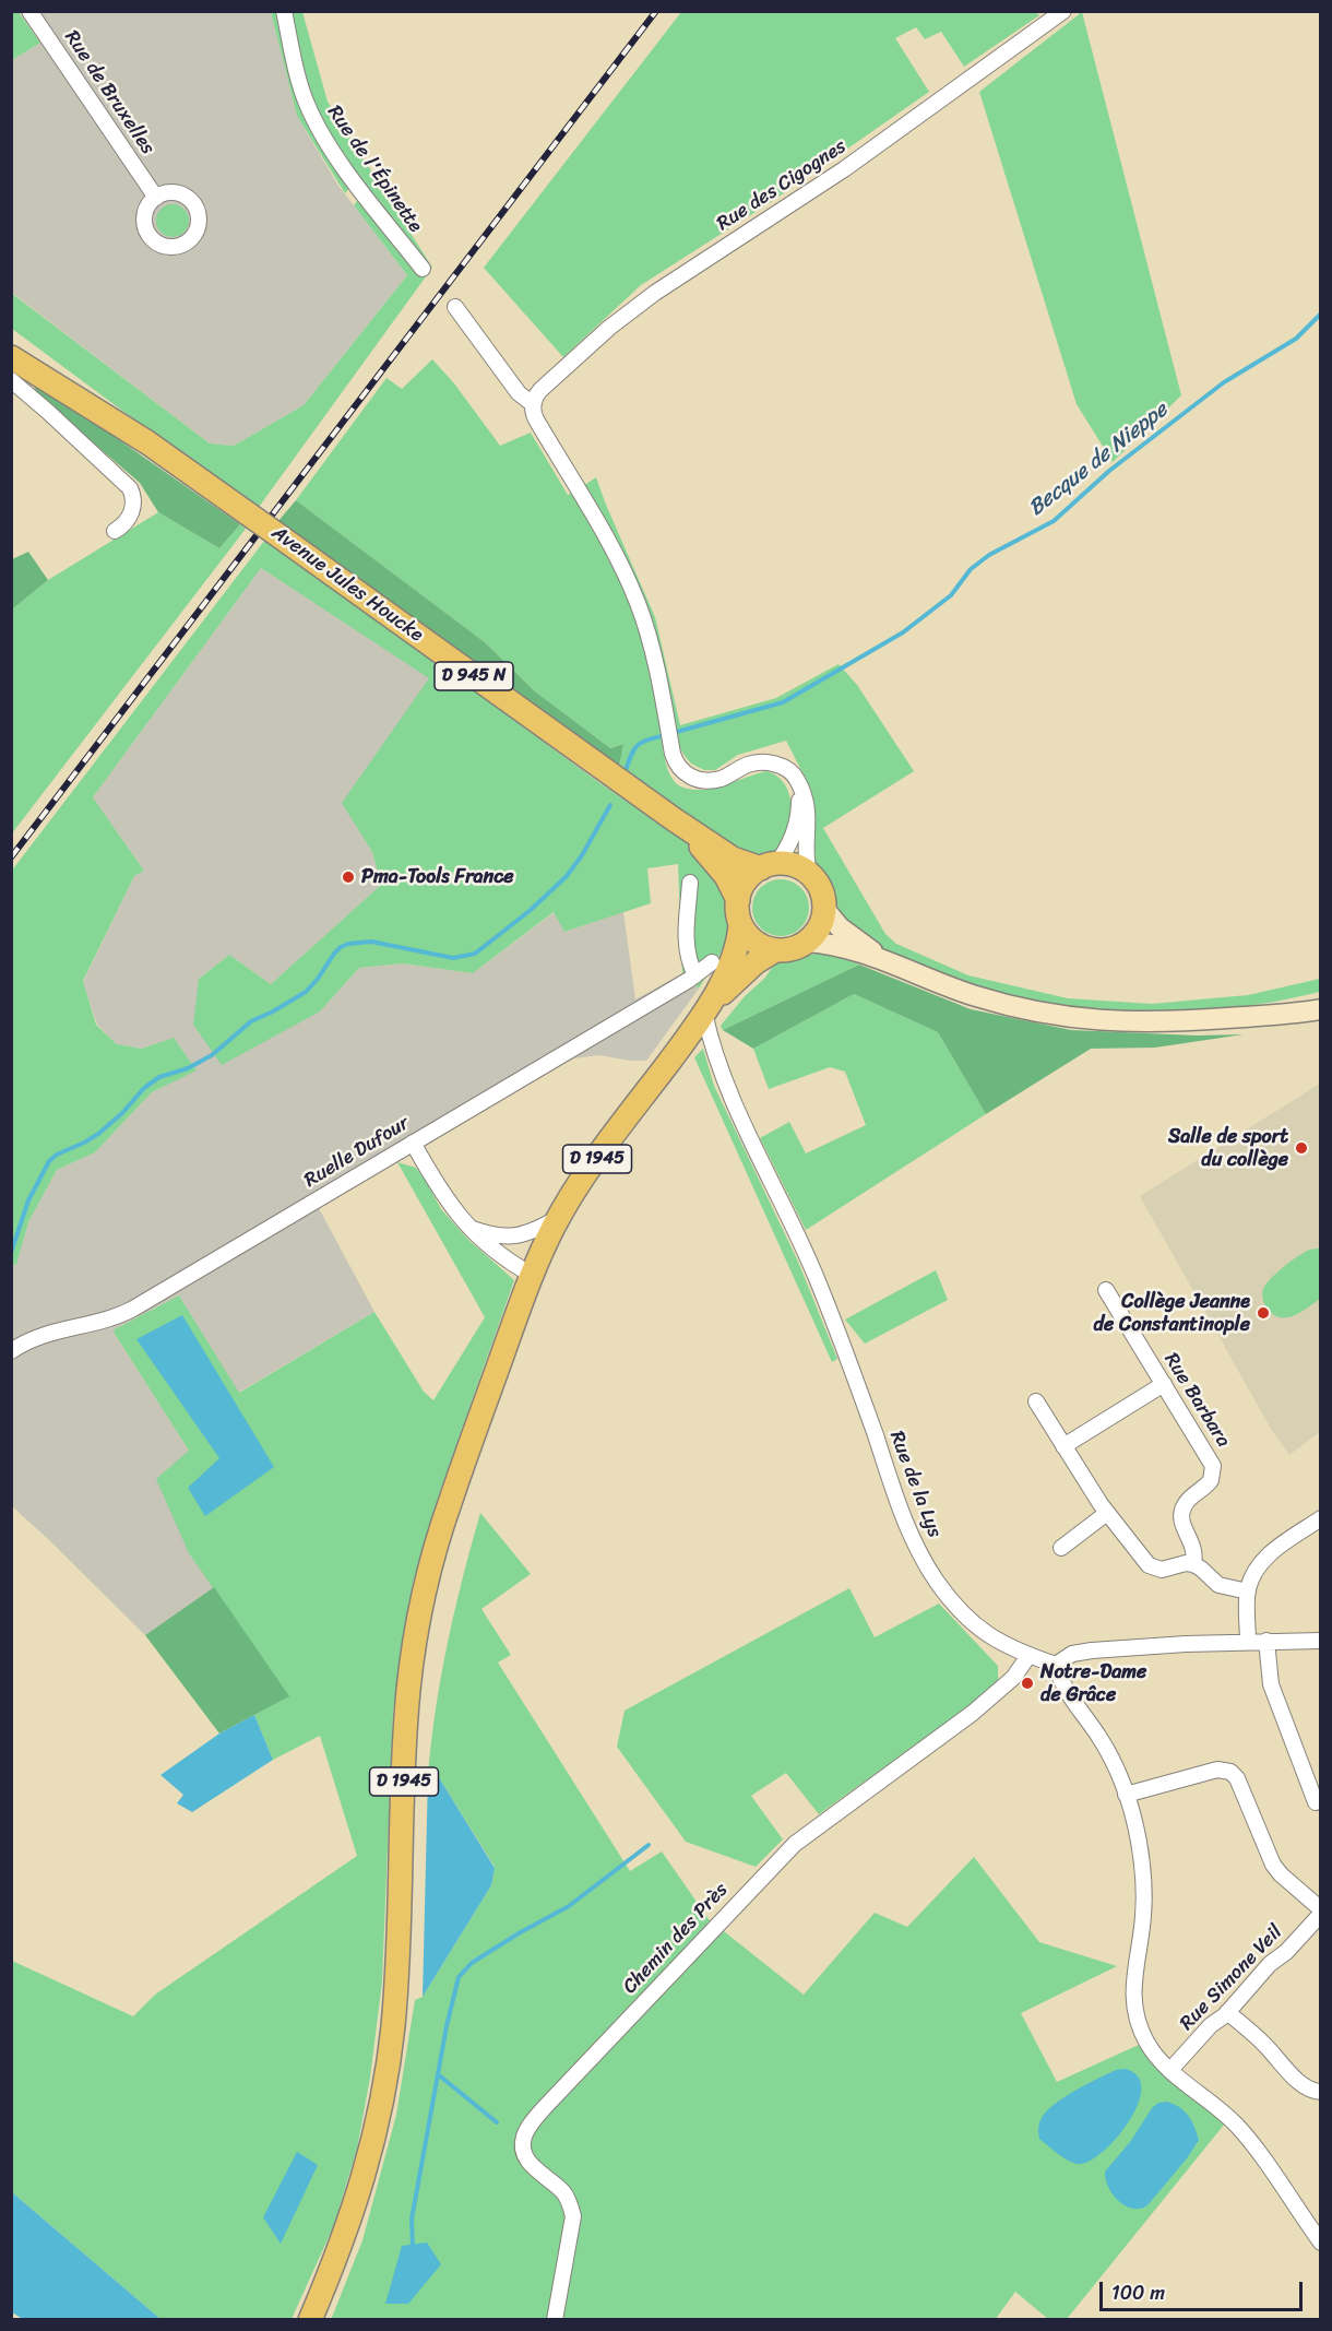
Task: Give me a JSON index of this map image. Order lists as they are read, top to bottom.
{
  "streets": {
    "main road": ["Avenue Jules Houcke", "D 945 N", "D 1945"],
    "street": [
      "Rue de Bruxelles",
      "Rue de l'Épinette",
      "Rue des Cigognes",
      "Ruelle Dufour",
      "Rue Barbara",
      "Rue de la Lys",
      "Chemin des Près",
      "Rue Simone Veil"
    ]
  },
  "crossings": [
    ["Avenue Jules Houcke", "D 1945"],
    ["D 1945", "Rue de la Lys"],
    ["Rue de la Lys", "Chemin des Près"]
  ],
  "water": ["Becque de Nieppe"],
  "places": [
    "Pma-Tools France",
    "Salle de sport du collège",
    "Collège Jeanne de Constantinople",
    "Notre-Dame de Grâce"
  ],
  "scale_bar": "100 m"
}
